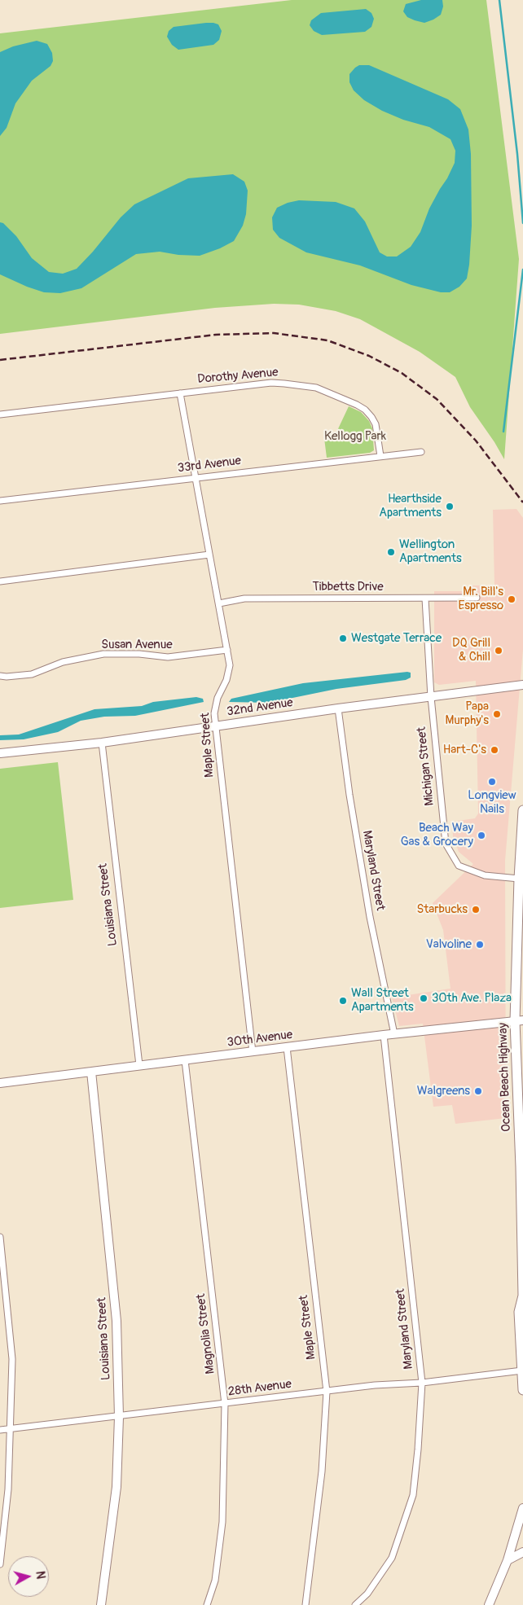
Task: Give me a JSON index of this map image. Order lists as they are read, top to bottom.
{
  "streets": {
    "main road": ["Ocean Beach Highway"],
    "street": [
      "Dorothy Avenue",
      "33rd Avenue",
      "Tibbetts Drive",
      "Susan Avenue",
      "32nd Avenue",
      "Maple Street",
      "Michigan Street",
      "Maryland Street",
      "Louisiana Street",
      "30th Avenue",
      "Magnolia Street",
      "28th Avenue"
    ]
  },
  "crossings": [
    ["Dorothy Avenue", "33rd Avenue"],
    ["Dorothy Avenue", "Maple Street"],
    ["33rd Avenue", "Maple Street"],
    ["Tibbetts Drive", "Maple Street"],
    ["Tibbetts Drive", "Michigan Street"],
    ["Susan Avenue", "Maple Street"],
    ["32nd Avenue", "Maple Street"],
    ["32nd Avenue", "Michigan Street"],
    ["32nd Avenue", "Maryland Street"],
    ["32nd Avenue", "Louisiana Street"],
    ["Maple Street", "30th Avenue"],
    ["Maple Street", "28th Avenue"],
    ["Michigan Street", "Ocean Beach Highway"],
    ["Maryland Street", "30th Avenue"],
    ["Maryland Street", "28th Avenue"],
    ["Louisiana Street", "30th Avenue"],
    ["Louisiana Street", "28th Avenue"],
    ["30th Avenue", "Ocean Beach Highway"],
    ["30th Avenue", "Magnolia Street"],
    ["Ocean Beach Highway", "28th Avenue"],
    ["Magnolia Street", "28th Avenue"]
  ],
  "parks": ["Kellogg Park"],
  "places": [
    "Hearthside Apartments",
    "Wellington Apartments",
    "Mr. Bill's Espresso",
    "Westgate Terrace",
    "DQ Grill & Chill",
    "Papa Murphy's",
    "Hart-C's",
    "Longview Nails",
    "Beach Way Gas & Grocery",
    "Starbucks",
    "Valvoline",
    "30th Ave. Plaza",
    "Wall Street Apartments",
    "Walgreens"
  ],
  "north": "right"
}
